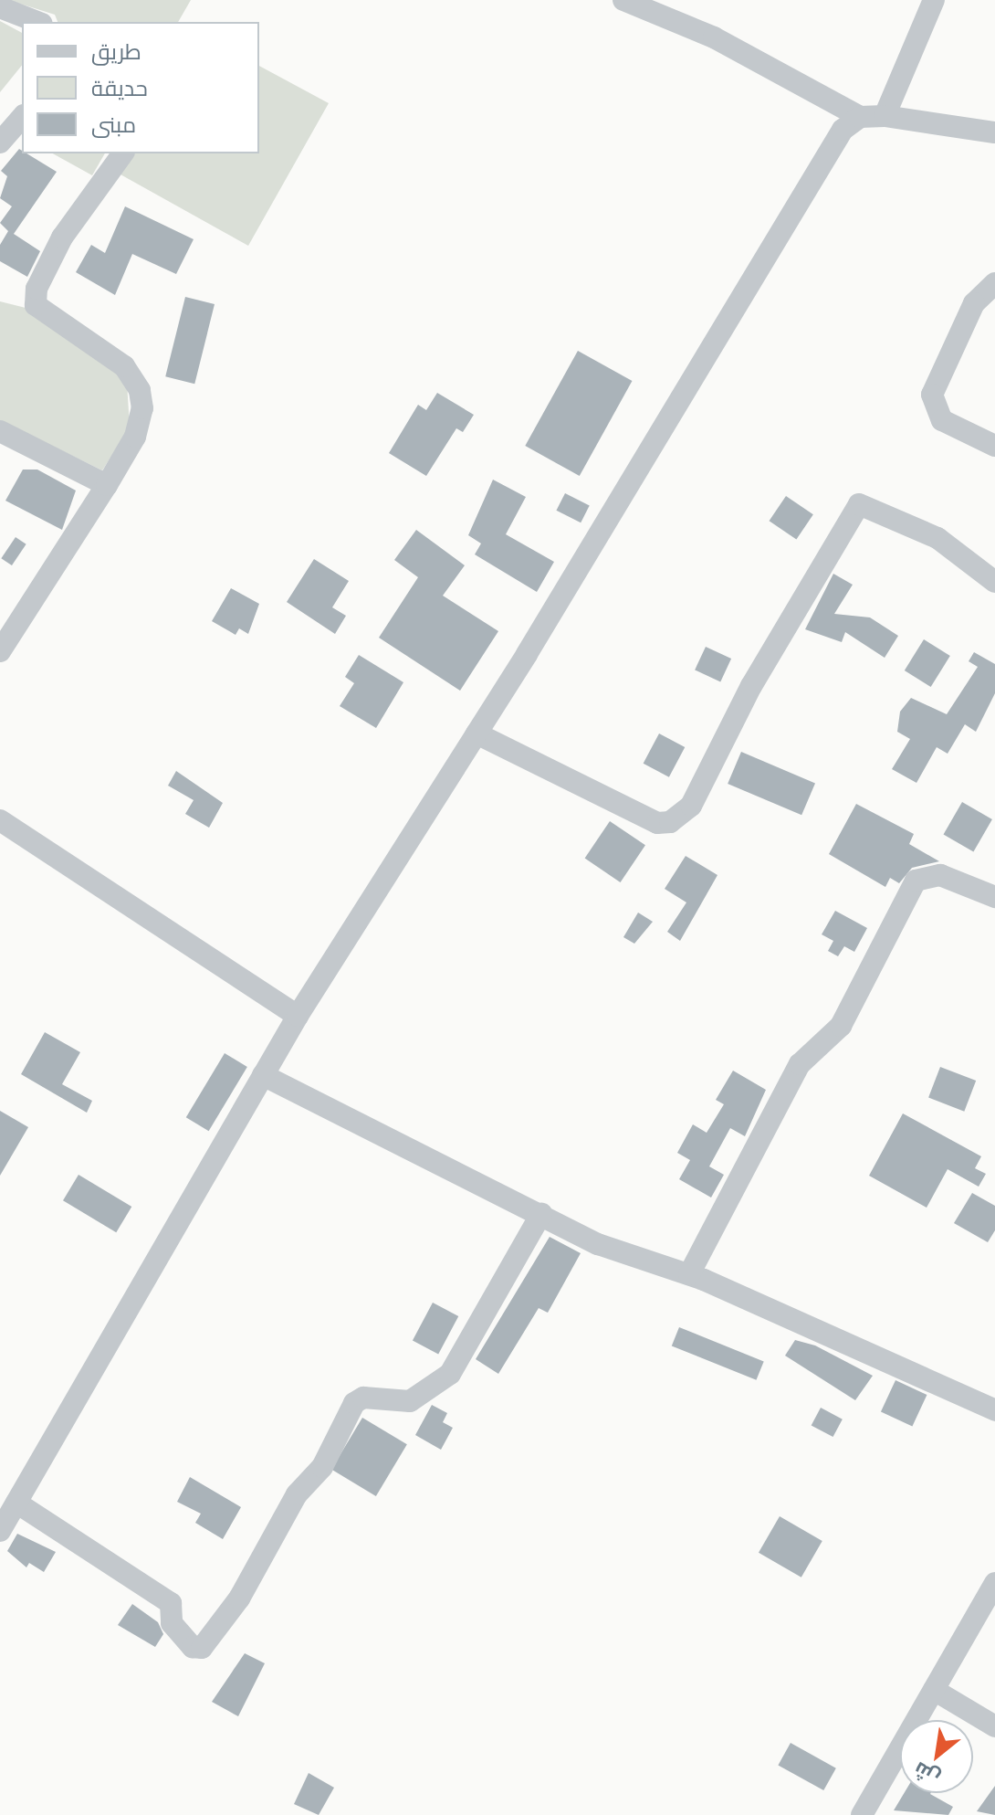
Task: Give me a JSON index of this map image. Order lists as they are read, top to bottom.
{
  "legend": ["طريق", "حديقة", "مبنى"],
  "north": "bottom left"
}
